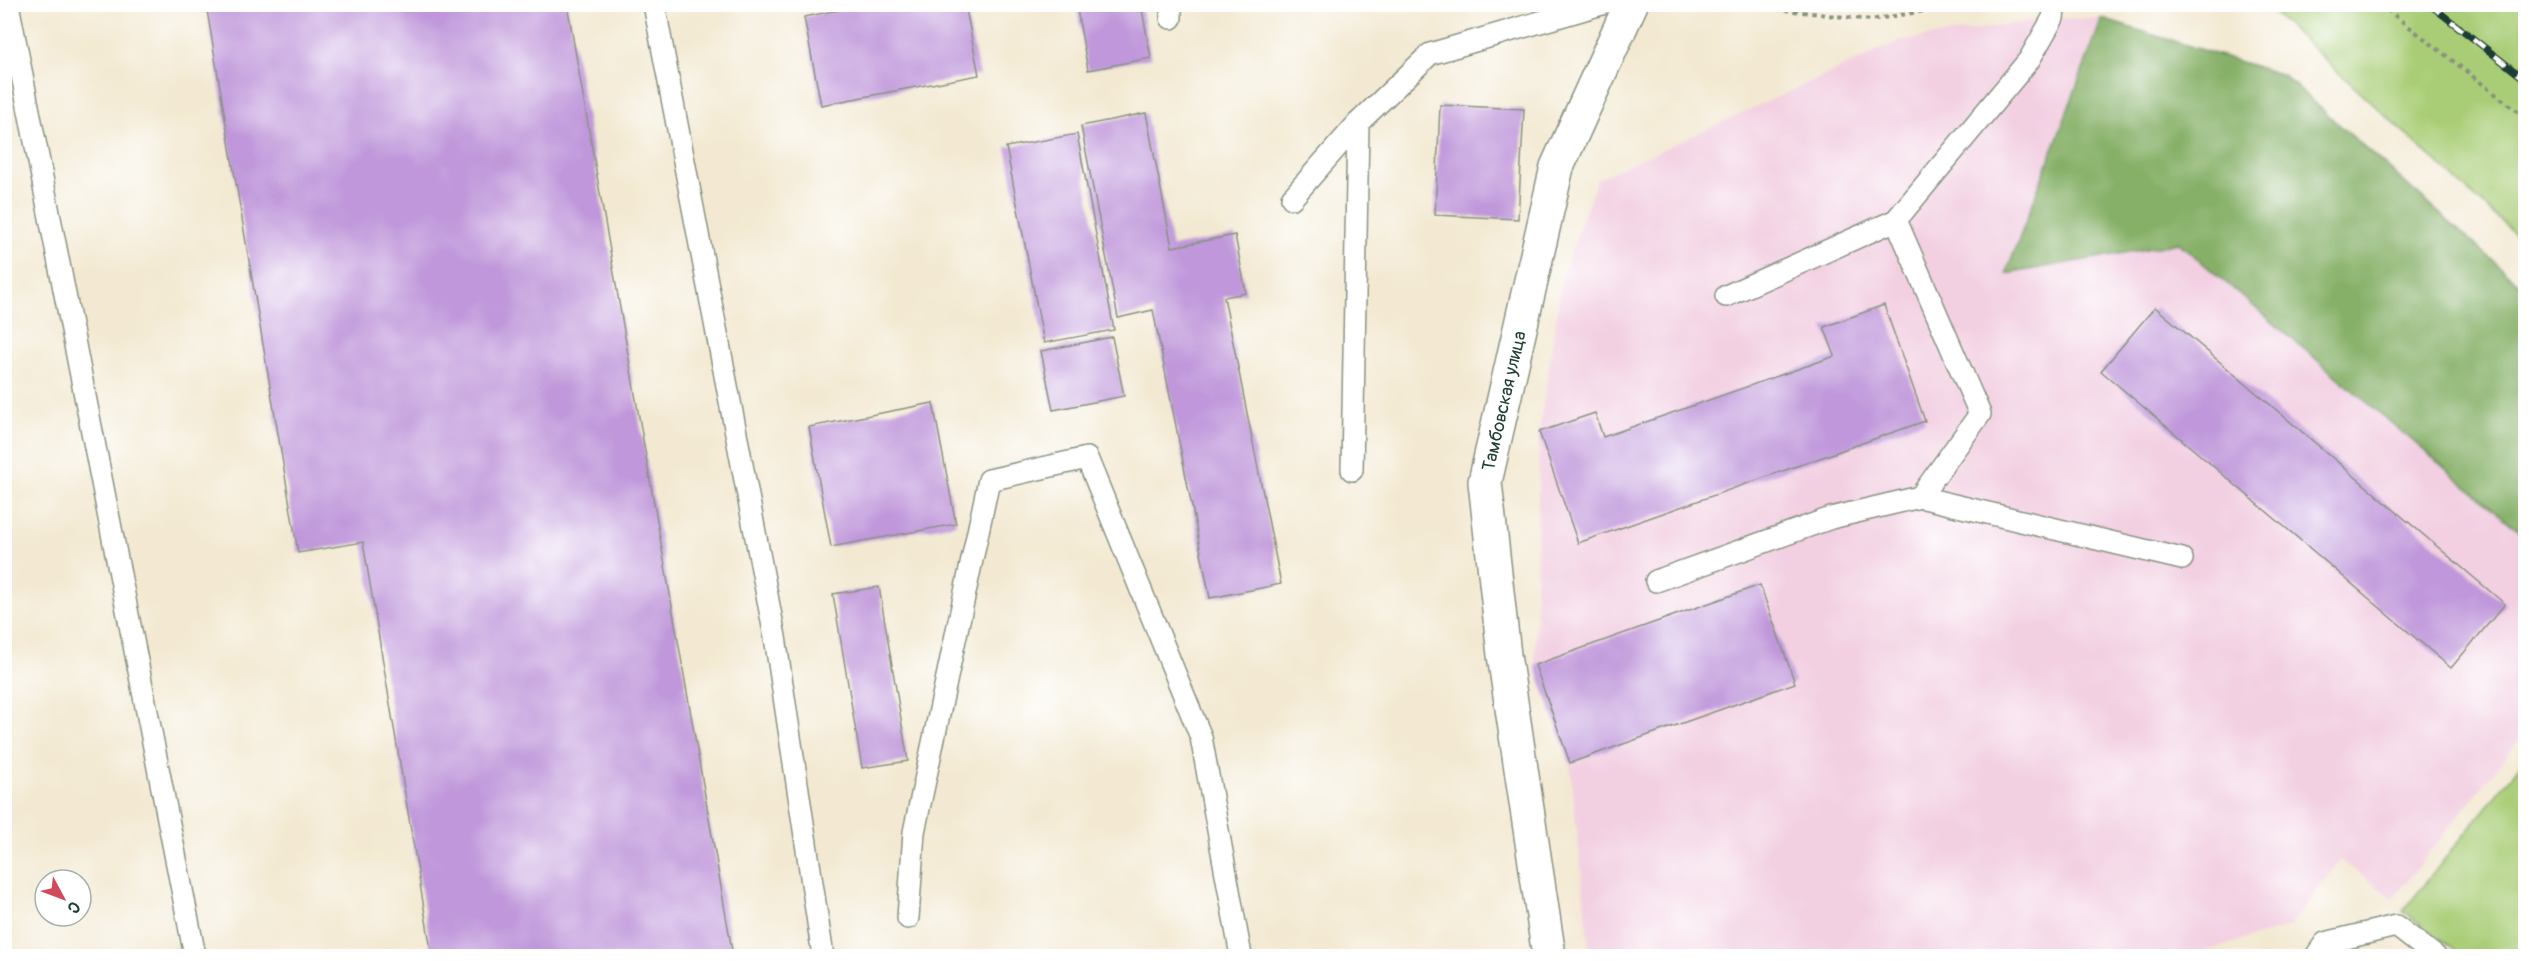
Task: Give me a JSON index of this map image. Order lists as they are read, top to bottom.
{
  "streets": {
    "street": ["Тамбовская улица"]
  },
  "north": "bottom right"
}
